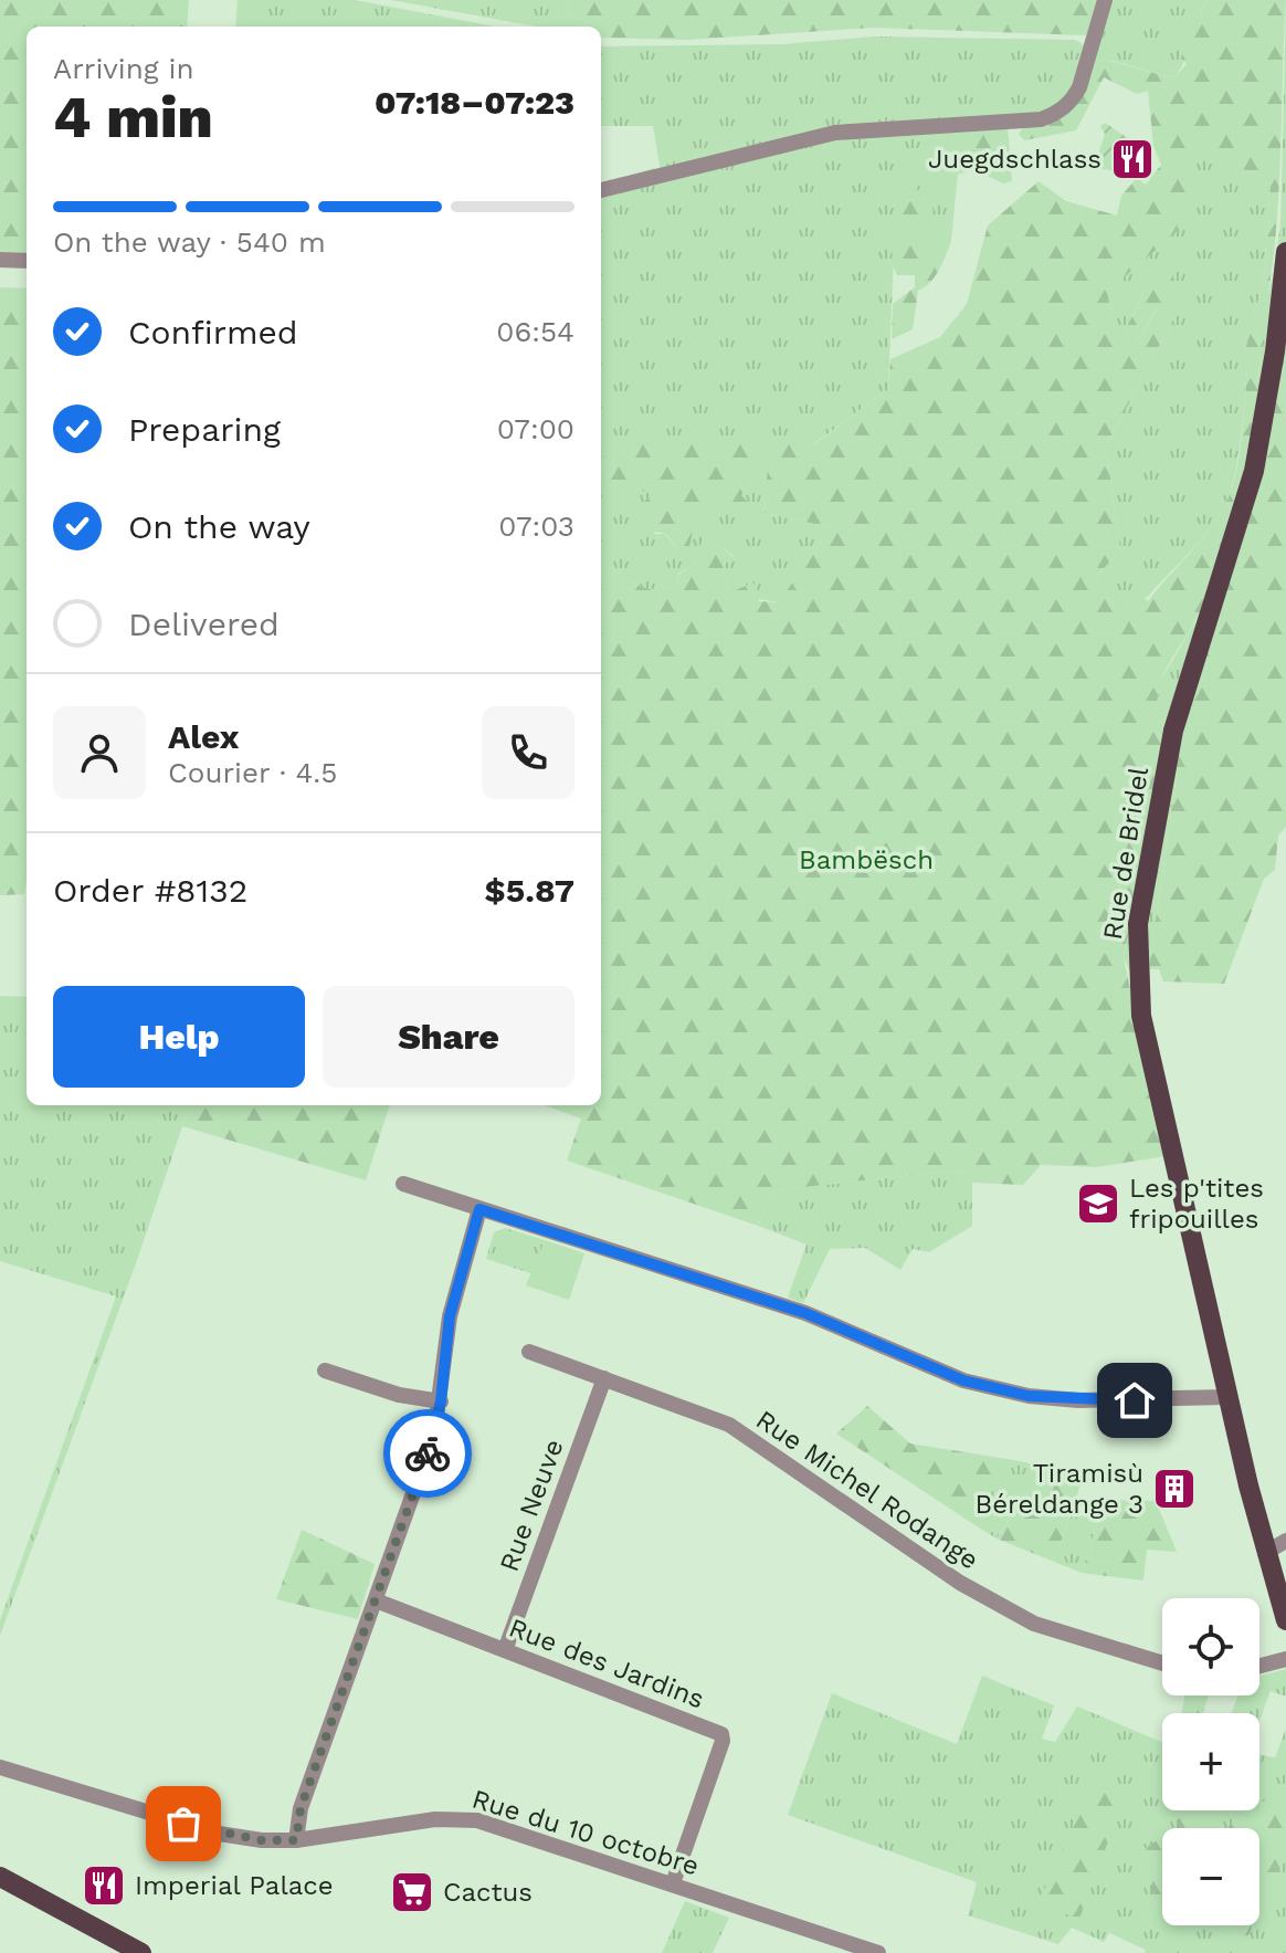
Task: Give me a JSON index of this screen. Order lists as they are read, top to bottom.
{
  "streets": {
    "main road": ["Rue de Bridel"],
    "street": [
      "Rue Michel Rodange",
      "Rue Neuve",
      "Rue des Jardins",
      "Rue du 10 octobre"
    ]
  },
  "crossings": [
    ["Rue Michel Rodange", "Rue Neuve"],
    ["Rue Neuve", "Rue des Jardins"],
    ["Rue des Jardins", "Rue du 10 octobre"]
  ],
  "parks": ["Bambësch"],
  "places": {
    "restaurant": ["Juegdschlass", "Imperial Palace"],
    "school or university": ["Les p'tites fripouilles"],
    "building": ["Tiramisù Béreldange 3"],
    "supermarket": ["Cactus"]
  },
  "page": {
    "heading": ["4 min", "Arriving in", "07:18–07:23"],
    "panel": [
      "Alex",
      "Courier · 4.5",
      "Order #8132",
      "$5.87"
    ],
    "bar": "On the way · 540 m",
    "list": [
      ["Confirmed", "06:54"],
      ["Preparing", "07:00"],
      ["On the way", "07:03"],
      "Delivered"
    ],
    "buttons": ["Help", "Share"],
    "map_buttons": ["+", "−"]
  }
}
